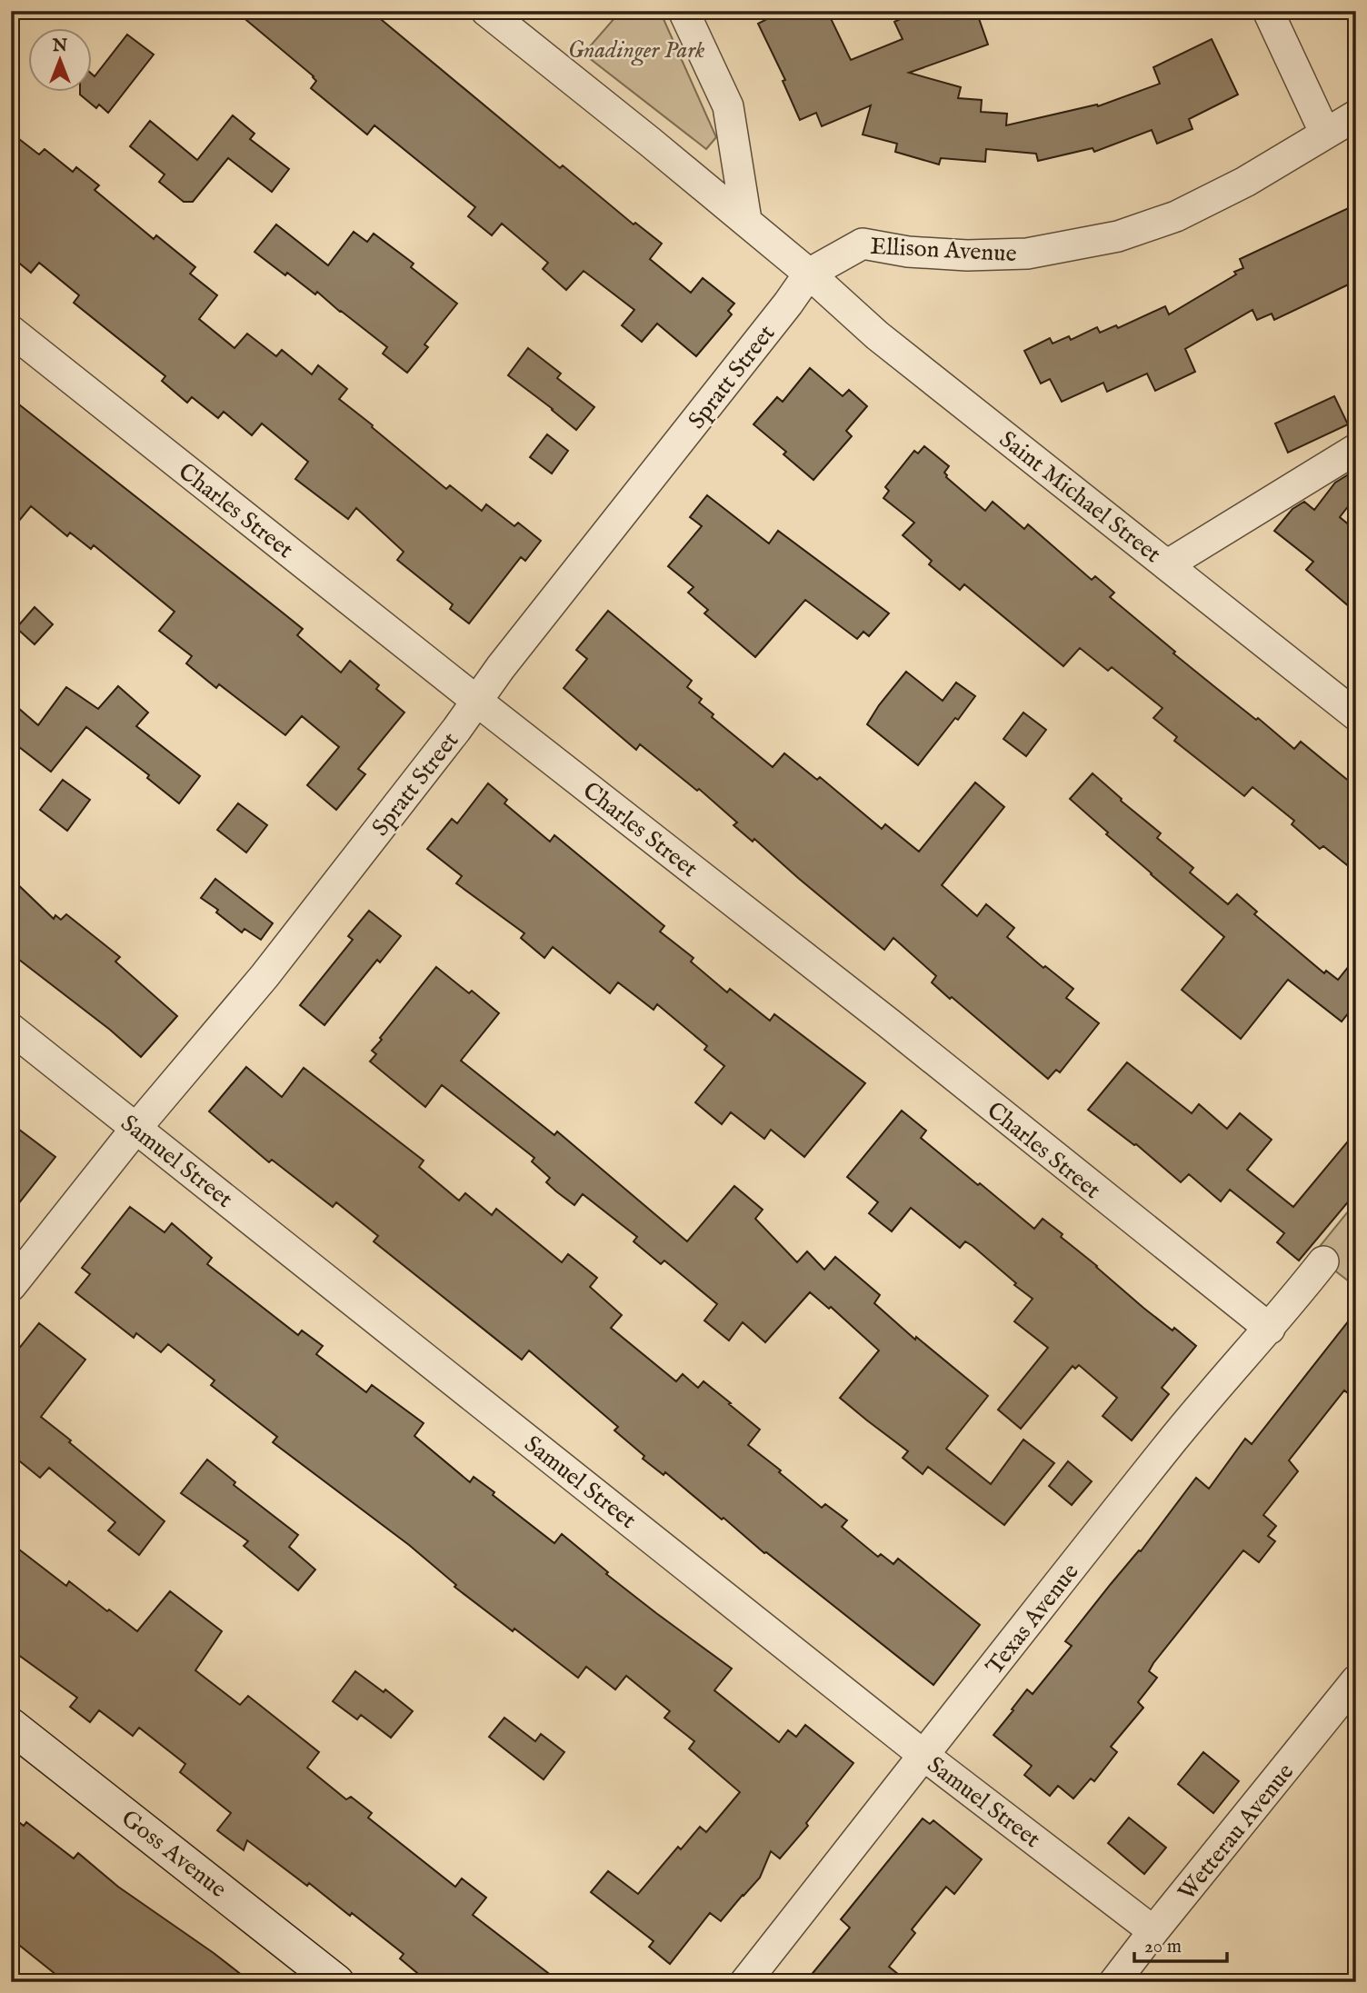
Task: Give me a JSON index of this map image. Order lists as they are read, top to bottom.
{
  "streets": {
    "main road": ["Goss Avenue"],
    "street": [
      "Ellison Avenue",
      "Spratt Street",
      "Saint Michael Street",
      "Charles Street",
      "Samuel Street",
      "Texas Avenue",
      "Wetterau Avenue"
    ]
  },
  "crossings": [
    ["Ellison Avenue", "Spratt Street"],
    ["Ellison Avenue", "Saint Michael Street"],
    ["Spratt Street", "Saint Michael Street"],
    ["Spratt Street", "Charles Street"],
    ["Spratt Street", "Samuel Street"],
    ["Charles Street", "Texas Avenue"],
    ["Samuel Street", "Texas Avenue"],
    ["Samuel Street", "Wetterau Avenue"]
  ],
  "parks": ["Gnadinger Park"],
  "scale_bar": "20 m",
  "north": "top"
}
